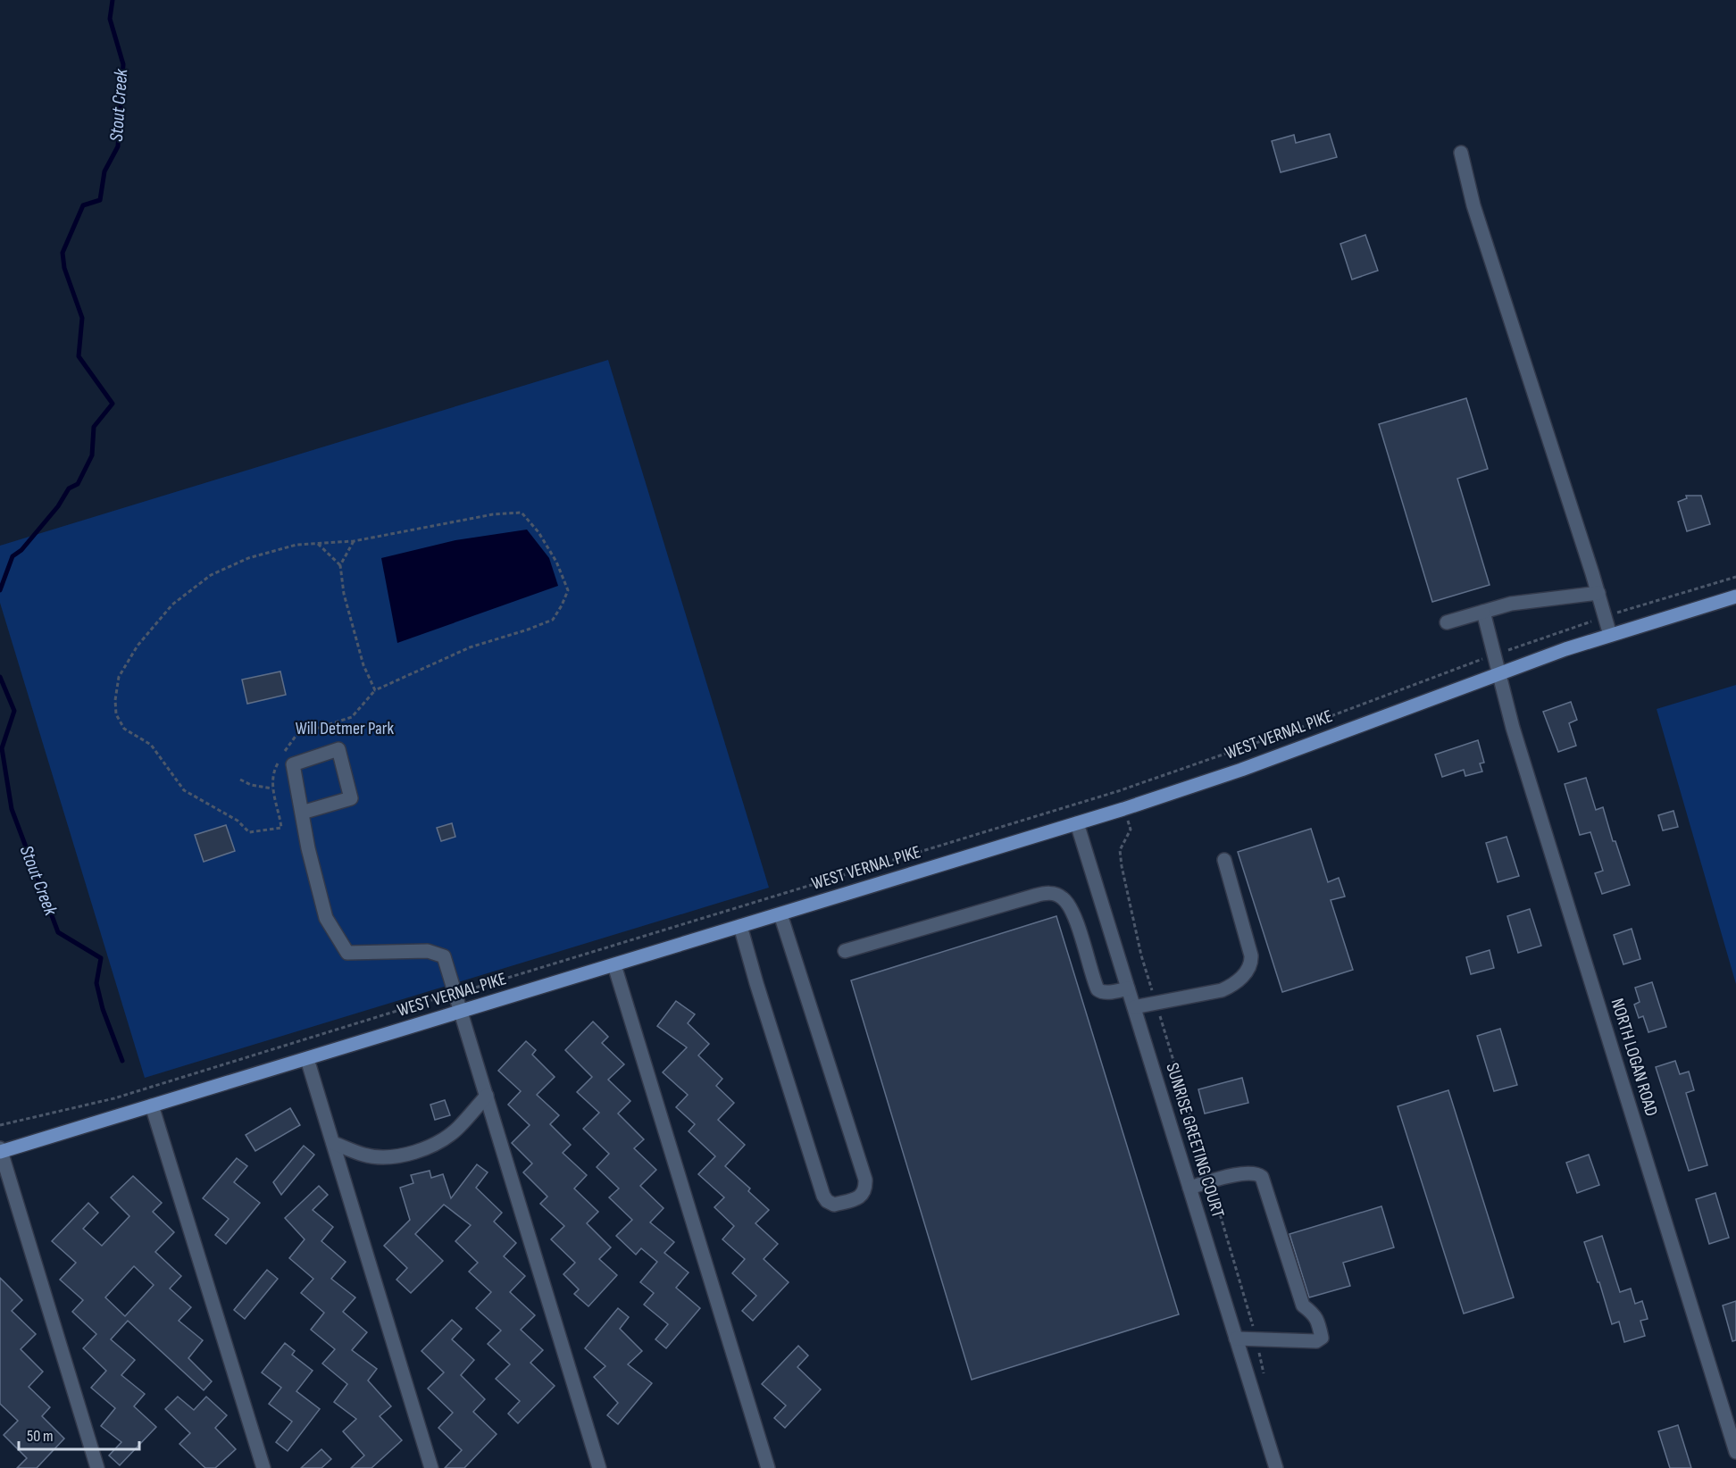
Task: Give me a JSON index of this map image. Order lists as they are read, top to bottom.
{
  "streets": {
    "main road": ["WEST VERNAL PIKE"],
    "street": ["NORTH LOGAN ROAD", "SUNRISE GREETING COURT"]
  },
  "crossings": [
    ["WEST VERNAL PIKE", "NORTH LOGAN ROAD"],
    ["WEST VERNAL PIKE", "SUNRISE GREETING COURT"]
  ],
  "water": ["Stout Creek"],
  "parks": ["Will Detmer Park"],
  "scale_bar": "50 m"
}
